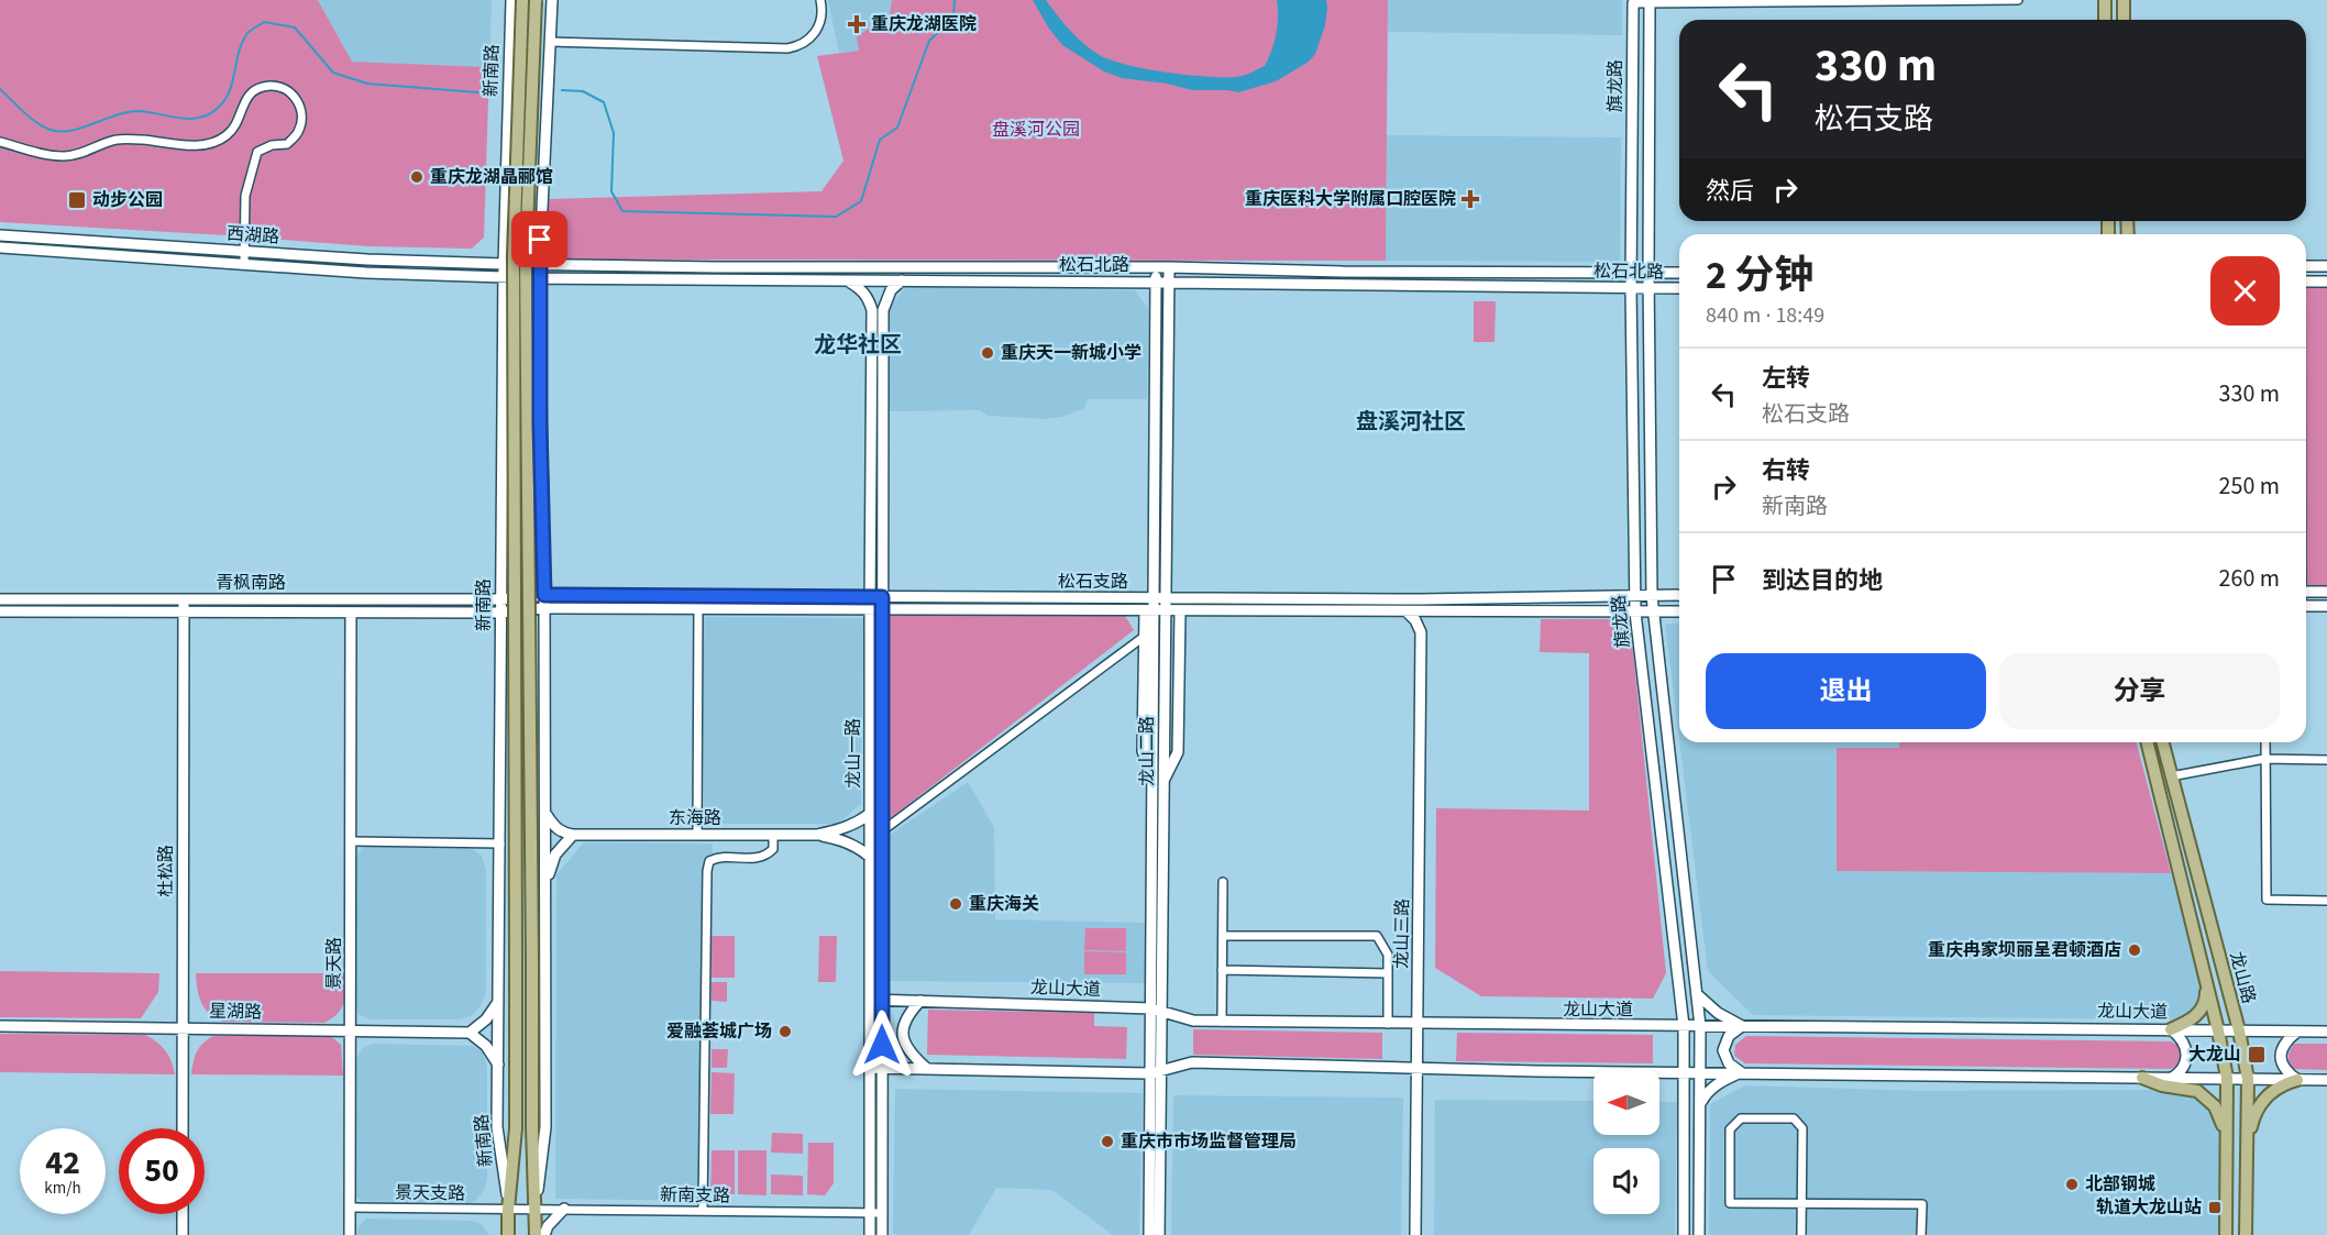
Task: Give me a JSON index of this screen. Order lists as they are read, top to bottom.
{
  "streets": {
    "main road": [
      "新南路",
      "旗龙路",
      "西湖路",
      "松石北路",
      "松石支路",
      "青枫南路",
      "龙山二路",
      "龙山一路",
      "东海路",
      "杜松路",
      "龙山三路",
      "景天路",
      "龙山路",
      "龙山大道",
      "星湖路"
    ],
    "street": ["景天支路", "新南支路"]
  },
  "crossings": [
    ["新南路", "西湖路"],
    ["新南路", "松石北路"],
    ["新南路", "松石支路"],
    ["新南路", "青枫南路"],
    ["新南路", "景天支路"],
    ["新南路", "新南支路"],
    ["旗龙路", "松石北路"],
    ["旗龙路", "松石支路"],
    ["旗龙路", "龙山大道"],
    ["西湖路", "松石北路"],
    ["松石北路", "龙山二路"],
    ["松石北路", "龙山一路"],
    ["松石支路", "青枫南路"],
    ["松石支路", "龙山二路"],
    ["松石支路", "龙山一路"],
    ["青枫南路", "杜松路"],
    ["青枫南路", "景天路"],
    ["龙山二路", "龙山大道"],
    ["龙山一路", "东海路"],
    ["龙山一路", "龙山大道"],
    ["龙山一路", "新南支路"],
    ["杜松路", "星湖路"],
    ["龙山三路", "龙山大道"],
    ["景天路", "星湖路"],
    ["景天路", "景天支路"],
    ["龙山路", "龙山大道"],
    ["景天支路", "新南支路"]
  ],
  "districts": ["龙华社区", "盘溪河社区"],
  "parks": ["盘溪河公园"],
  "places": {
    "health": ["重庆龙湖医院", "重庆医科大学附属口腔医院"],
    "other": [
      "重庆龙湖晶郦馆",
      "重庆天一新城小学",
      "重庆海关",
      "重庆冉家坝丽呈君顿酒店",
      "爱融荟城广场",
      "重庆市市场监督管理局",
      "北部钢城"
    ],
    "transit": ["动步公园", "大龙山", "轨道大龙山站"]
  },
  "north": "left",
  "page": {
    "turn": ["330 m", "松石支路"],
    "then": "然后",
    "heading": ["2 分钟", "840 m · 18:49"],
    "list": [
      {
        "name": "左转",
        "note": "松石支路",
        "value": "330 m"
      },
      {
        "name": "右转",
        "note": "新南路",
        "value": "250 m"
      },
      {
        "name": "到达目的地",
        "value": "260 m"
      }
    ],
    "buttons": ["退出", "分享"],
    "speed": "42 km/h",
    "limit": "50"
  }
}
